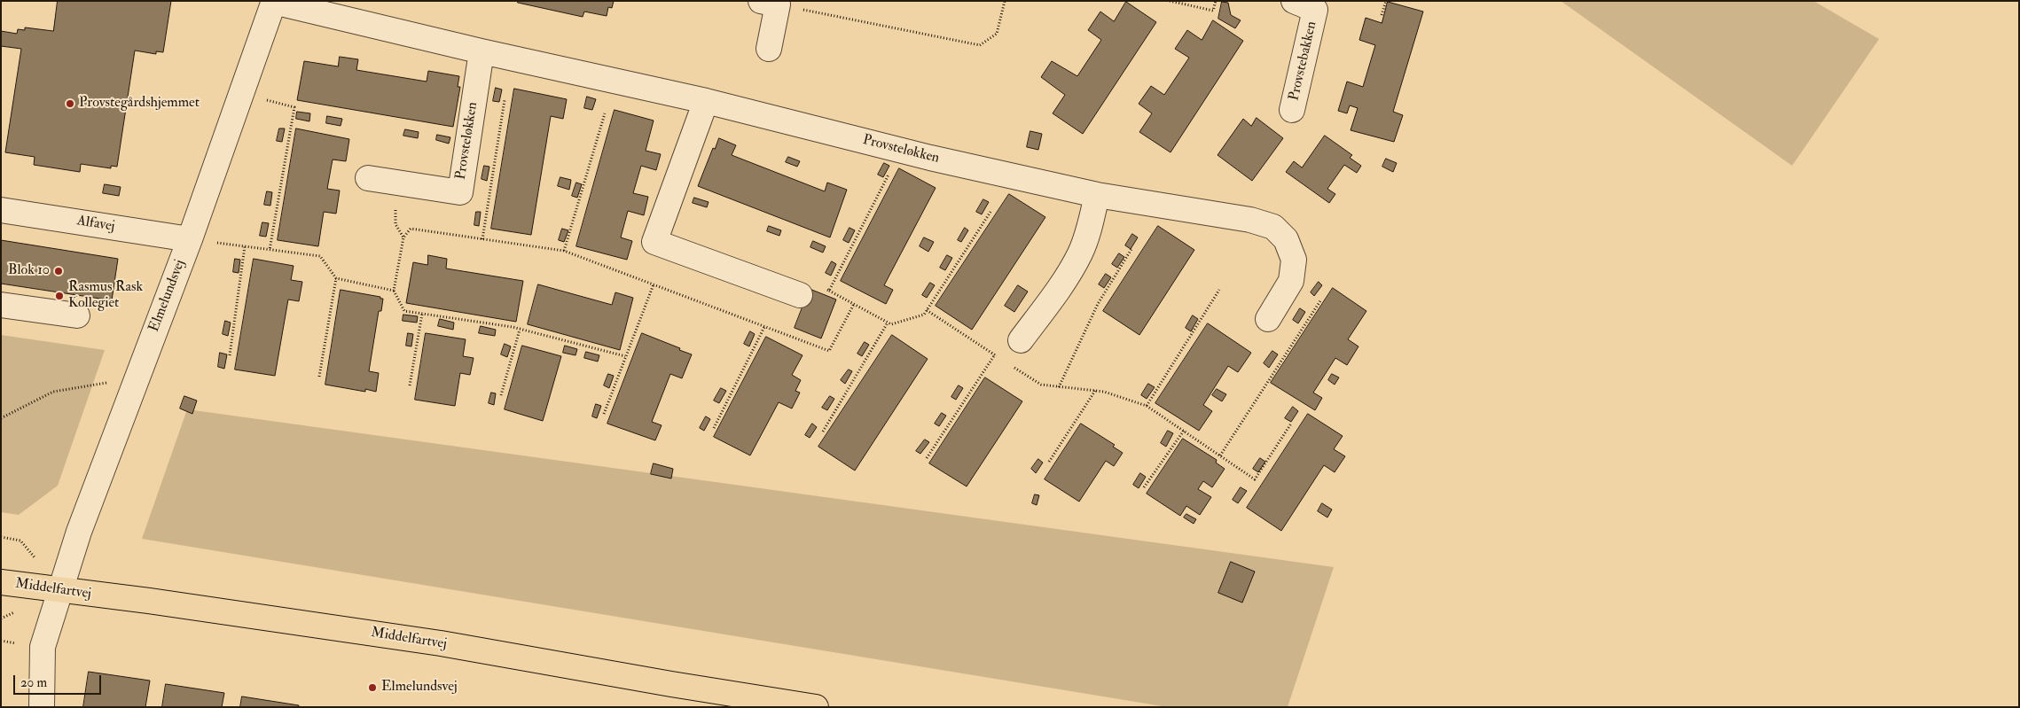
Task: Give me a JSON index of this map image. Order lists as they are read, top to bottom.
{
  "streets": {
    "main road": ["Middelfartvej"],
    "street": [
      "Provstebakken",
      "Provsteløkken",
      "Alfavej",
      "Elmelundsvej"
    ]
  },
  "crossings": [
    ["Provsteløkken", "Elmelundsvej"],
    ["Alfavej", "Elmelundsvej"],
    ["Elmelundsvej", "Middelfartvej"]
  ],
  "places": [
    "Provstegårdshjemmet",
    "Blok 10",
    "Rasmus Rask Kollegiet",
    "Elmelundsvej"
  ],
  "scale_bar": "20 m"
}
